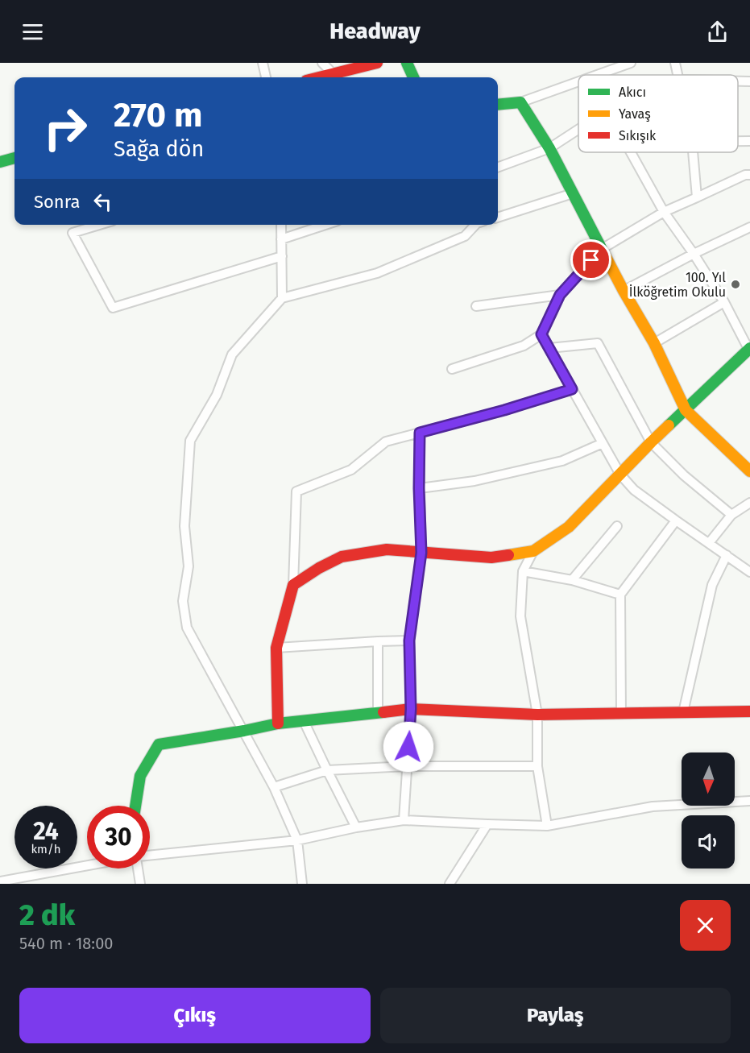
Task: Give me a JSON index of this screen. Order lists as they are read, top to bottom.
{
  "places": ["100. Yıl İlköğretim Okulu"],
  "legend": ["Akıcı", "Yavaş", "Sıkışık"],
  "north": "bottom",
  "page": {
    "header": "Headway",
    "turn": ["270 m", "Sağa dön"],
    "then": "Sonra",
    "speed": "24 km/h",
    "limit": "30",
    "heading": ["2 dk", "540 m · 18:00"],
    "buttons": ["Çıkış", "Paylaş"]
  }
}
